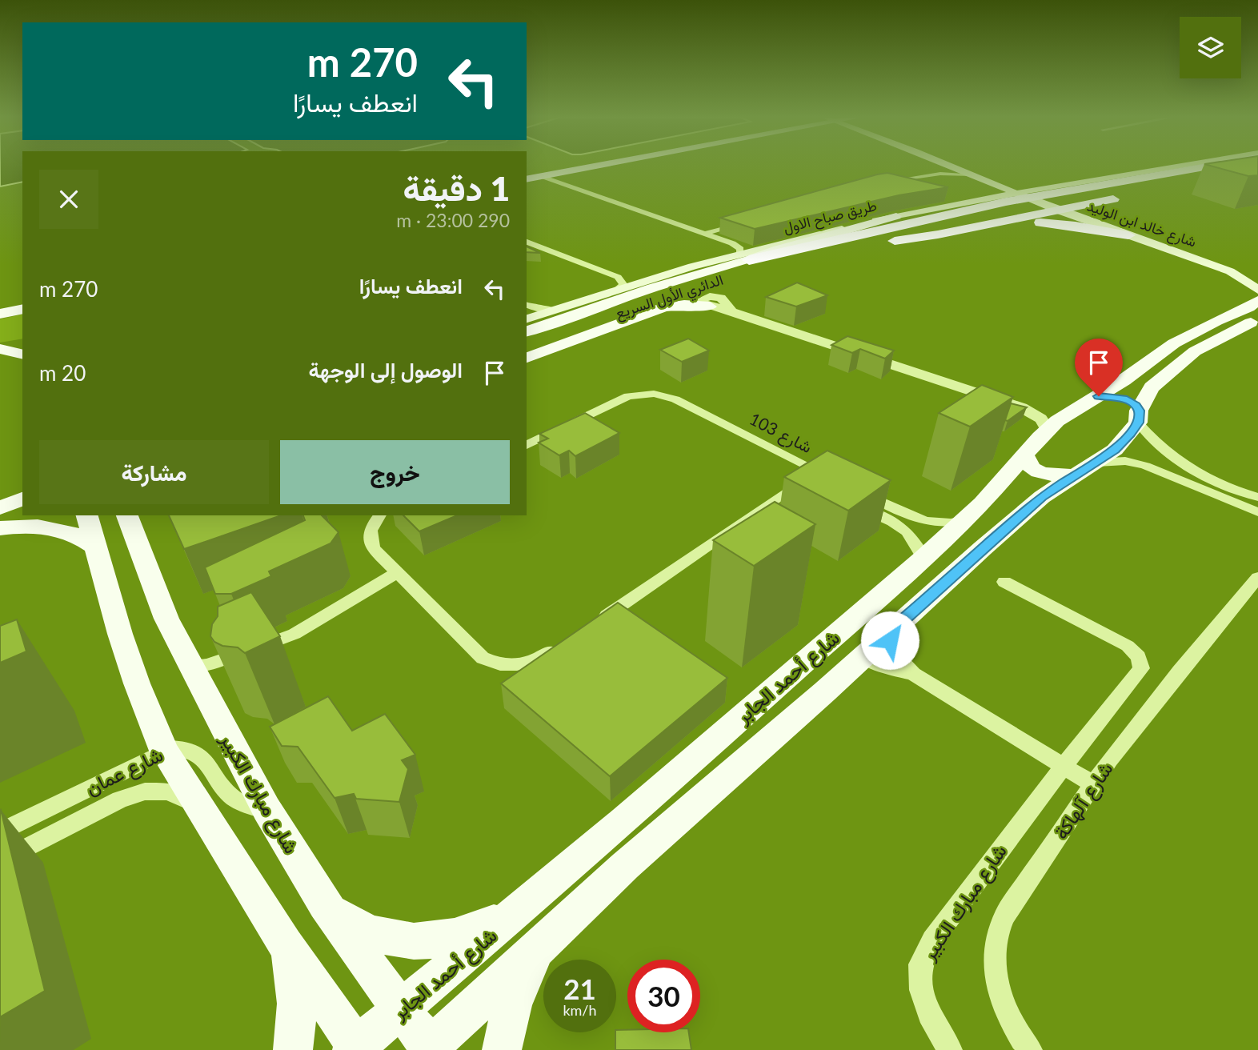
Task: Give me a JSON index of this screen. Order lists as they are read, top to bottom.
{
  "streets": {
    "highway": ["طريق صباح الاول"],
    "main road": [
      "شارع خالد ابن الوليد",
      "الدائري الأول السريع",
      "شارع أحمد الجابر",
      "شارع مبارك الكبير"
    ],
    "street": ["شارع 103", "شارع عمان", "شارع آلهاكة"]
  },
  "crossings": [
    ["طريق صباح الاول", "شارع خالد ابن الوليد"],
    ["طريق صباح الاول", "الدائري الأول السريع"],
    ["شارع أحمد الجابر", "شارع مبارك الكبير"],
    ["شارع عمان", "شارع مبارك الكبير"]
  ],
  "page": {
    "turn": ["270 m", "انعطف يسارًا"],
    "heading": ["1 دقيقة", "290 m · 23:00"],
    "list": [
      {
        "name": "انعطف يسارًا",
        "value": "270 m"
      },
      {
        "name": "الوصول إلى الوجهة",
        "value": "20 m"
      }
    ],
    "buttons": ["خروج", "مشاركة"],
    "speed": "21 km/h",
    "limit": "30"
  }
}
